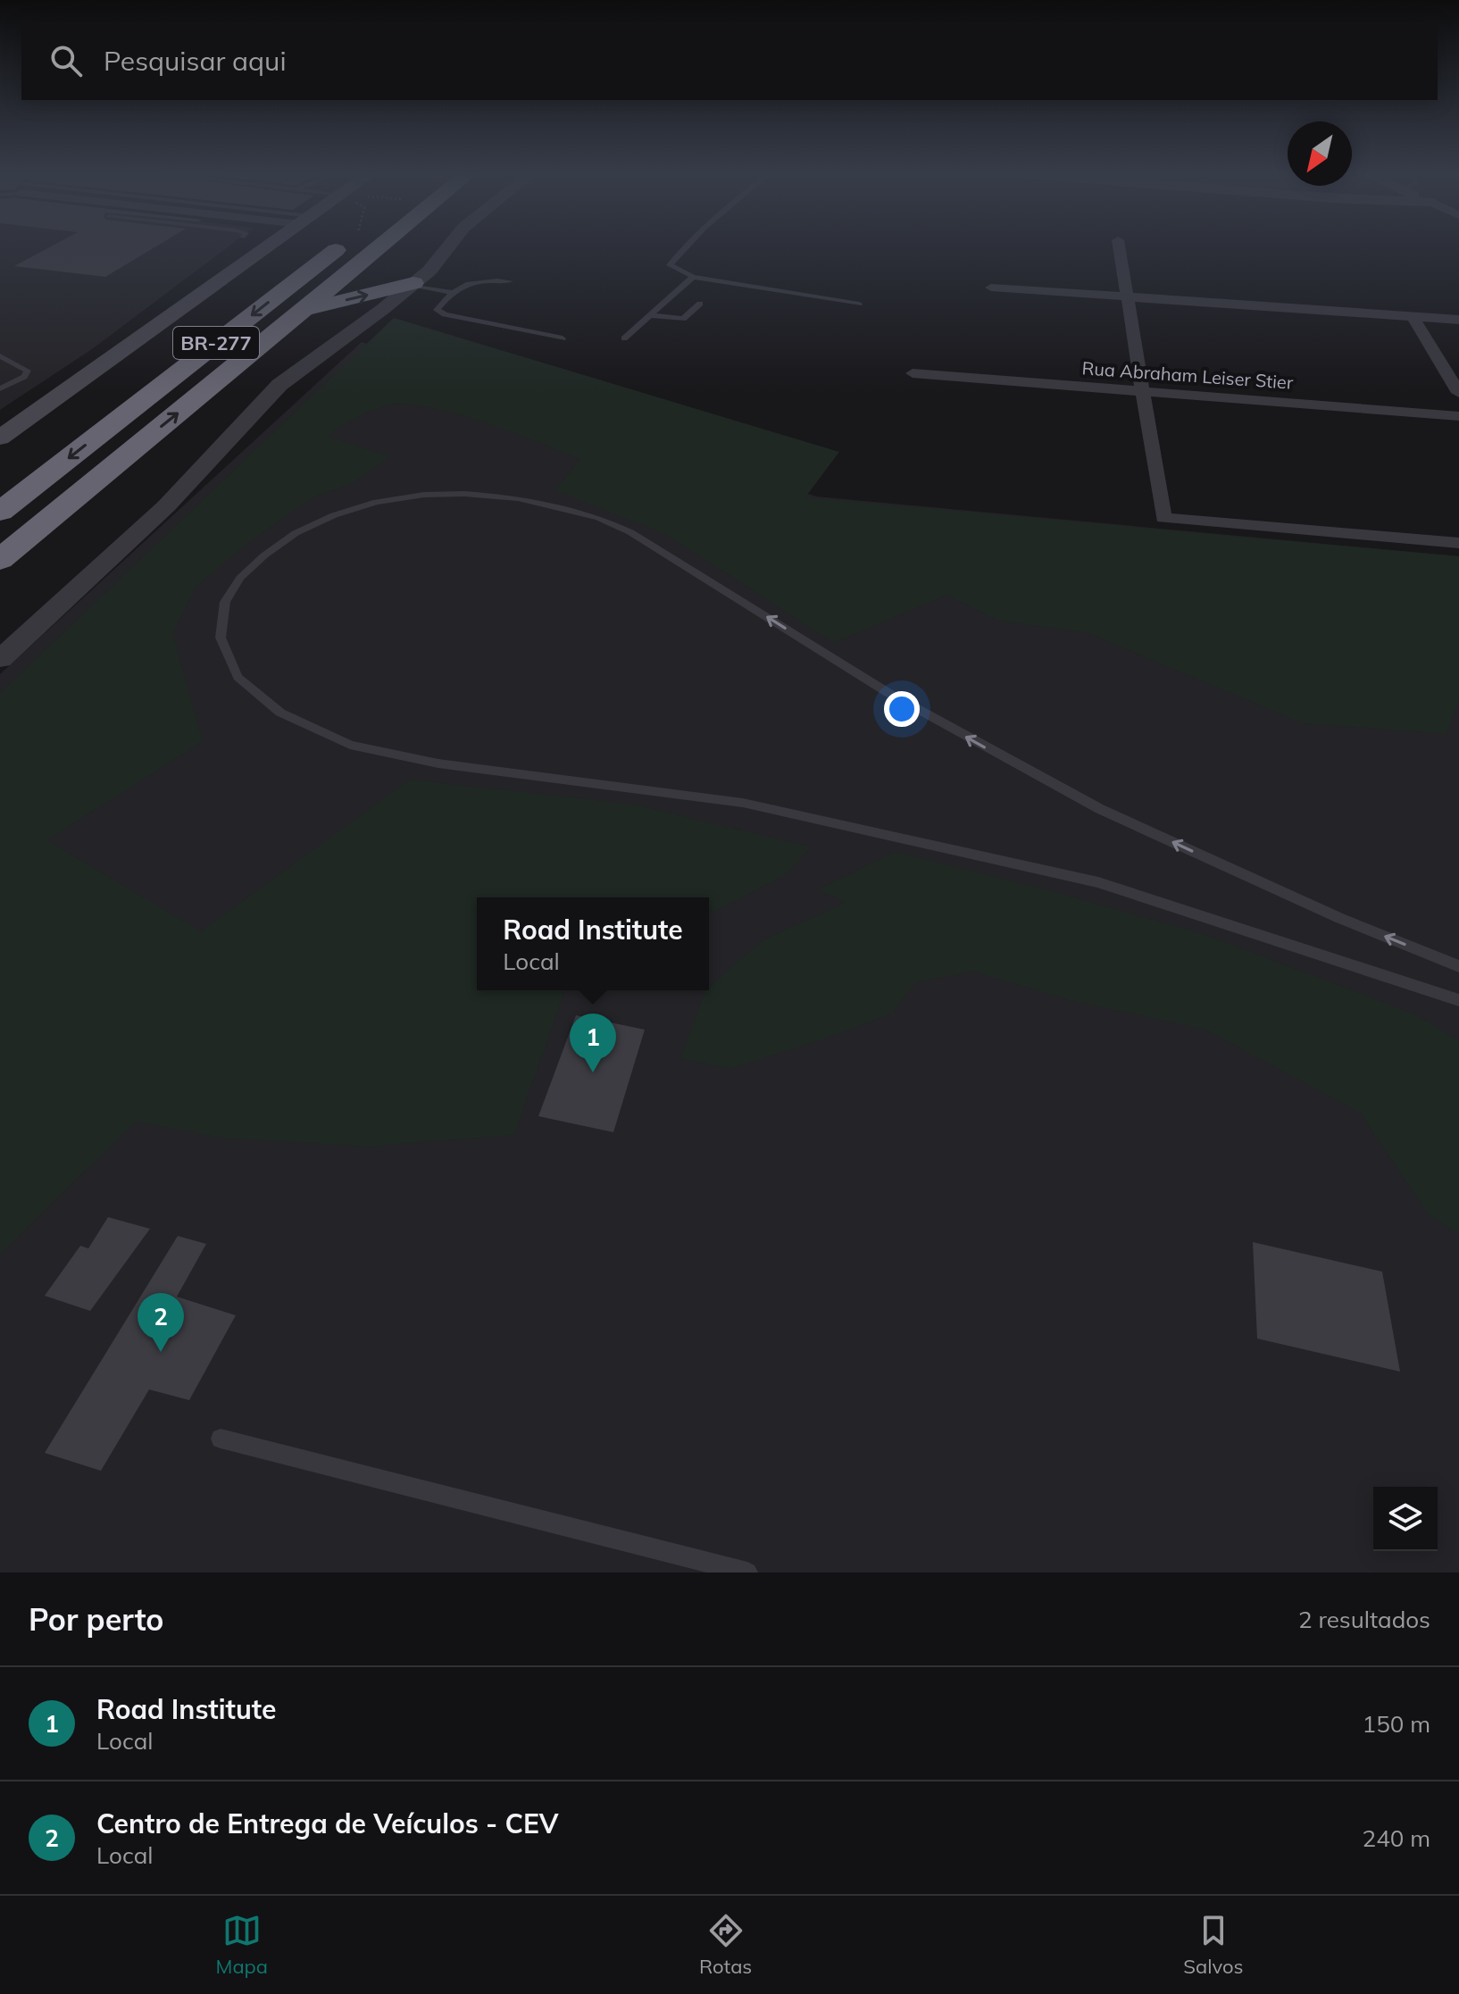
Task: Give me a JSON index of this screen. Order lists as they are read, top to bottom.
{
  "streets": {
    "highway": ["BR-277"],
    "street": ["Rua Abraham Leiser Stier"]
  },
  "north": "bottom left",
  "page": {
    "search": "Pesquisar aqui",
    "popup": ["Road Institute", "Local"],
    "pins": ["1", "2"],
    "heading": ["Por perto", "2 resultados"],
    "list": [
      {
        "mark": "1",
        "name": "Road Institute",
        "note": "Local",
        "value": "150 m"
      },
      {
        "mark": "2",
        "name": "Centro de Entrega de Veículos - CEV",
        "note": "Local",
        "value": "240 m"
      }
    ],
    "nav": ["Mapa", "Rotas", "Salvos"]
  }
}
